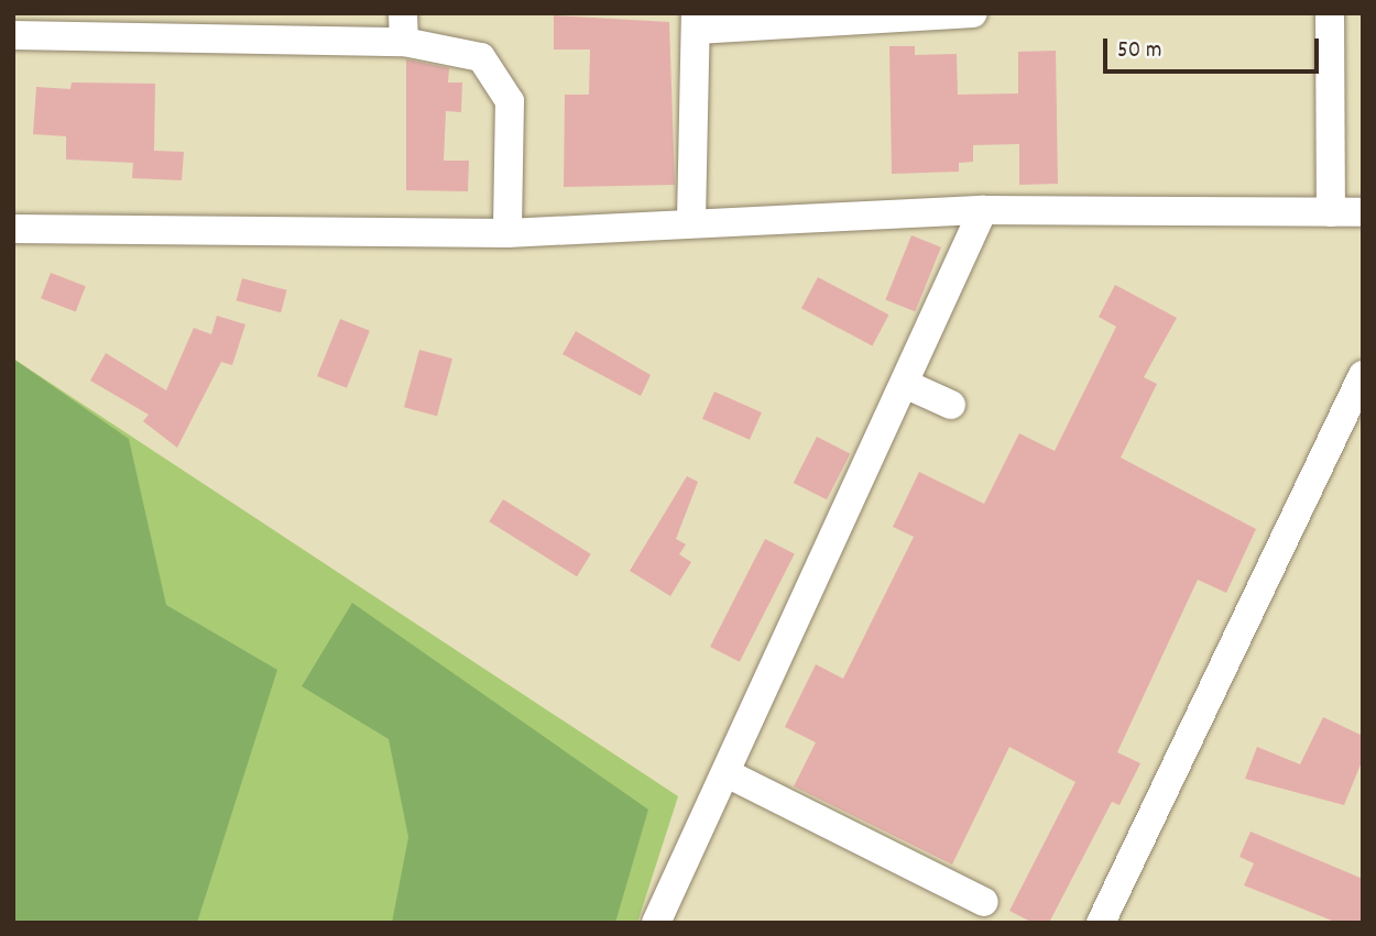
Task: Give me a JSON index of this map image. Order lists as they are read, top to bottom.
{
  "scale_bar": "50 m"
}
